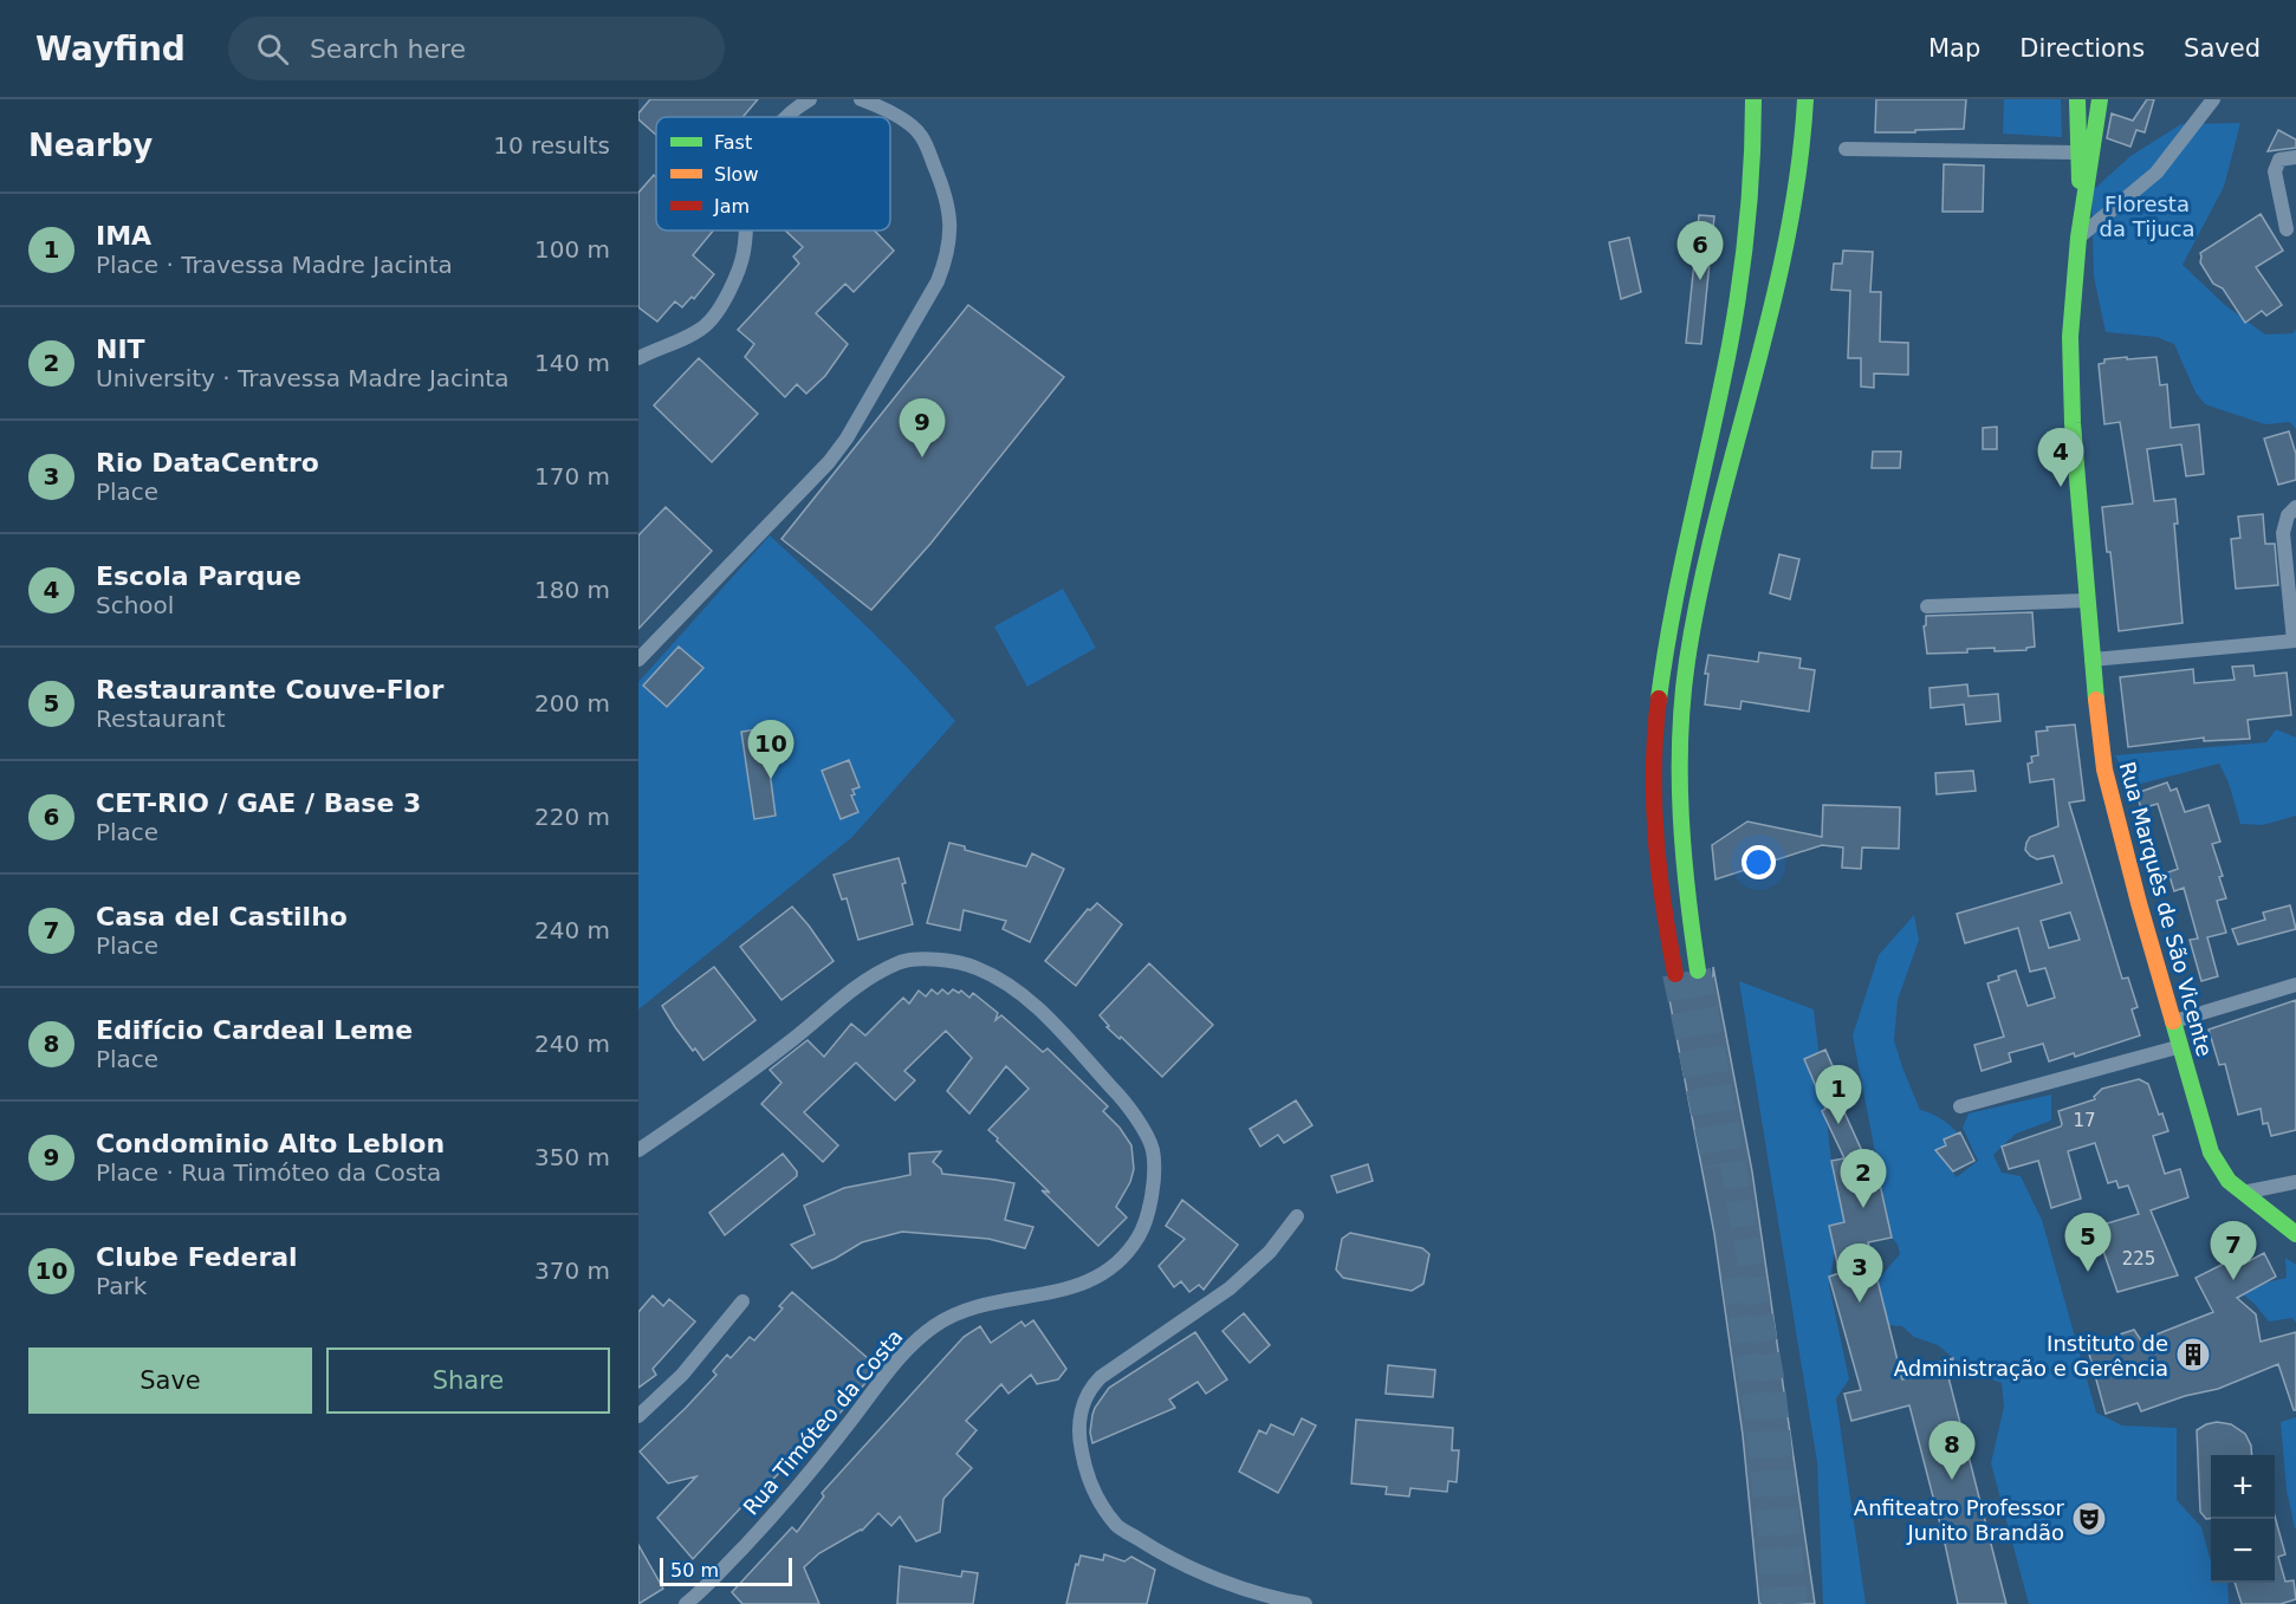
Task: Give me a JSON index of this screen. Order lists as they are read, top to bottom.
{
  "streets": {
    "main road": ["Rua Marquês de São Vicente"],
    "street": ["Rua Timóteo da Costa"]
  },
  "parks": ["Floresta da Tijuca"],
  "places": {
    "building": ["Instituto de Administração e Gerência"],
    "theatre": ["Anfiteatro Professor Junito Brandão"]
  },
  "house_numbers": ["17", "225"],
  "legend": ["Fast", "Slow", "Jam"],
  "scale_bar": "50 m",
  "page": {
    "header": "Wayfind",
    "search": "Search here",
    "nav": ["Map", "Directions", "Saved"],
    "heading": ["Nearby", "10 results"],
    "list": [
      {
        "mark": "1",
        "name": "IMA",
        "note": "Place · Travessa Madre Jacinta",
        "value": "100 m"
      },
      {
        "mark": "2",
        "name": "NIT",
        "note": "University · Travessa Madre Jacinta",
        "value": "140 m"
      },
      {
        "mark": "3",
        "name": "Rio DataCentro",
        "note": "Place",
        "value": "170 m"
      },
      {
        "mark": "4",
        "name": "Escola Parque",
        "note": "School",
        "value": "180 m"
      },
      {
        "mark": "5",
        "name": "Restaurante Couve-Flor",
        "note": "Restaurant",
        "value": "200 m"
      },
      {
        "mark": "6",
        "name": "CET-RIO / GAE / Base 3",
        "note": "Place",
        "value": "220 m"
      },
      {
        "mark": "7",
        "name": "Casa del Castilho",
        "note": "Place",
        "value": "240 m"
      },
      {
        "mark": "8",
        "name": "Edifício Cardeal Leme",
        "note": "Place",
        "value": "240 m"
      },
      {
        "mark": "9",
        "name": "Condominio Alto Leblon",
        "note": "Place · Rua Timóteo da Costa",
        "value": "350 m"
      },
      {
        "mark": "10",
        "name": "Clube Federal",
        "note": "Park",
        "value": "370 m"
      }
    ],
    "pins": [
      "6",
      "9",
      "4",
      "10",
      "1",
      "2",
      "5",
      "7",
      "3",
      "8"
    ],
    "buttons": ["Save", "Share"],
    "map_buttons": ["+", "−"],
    "scale": "50 m"
  }
}
